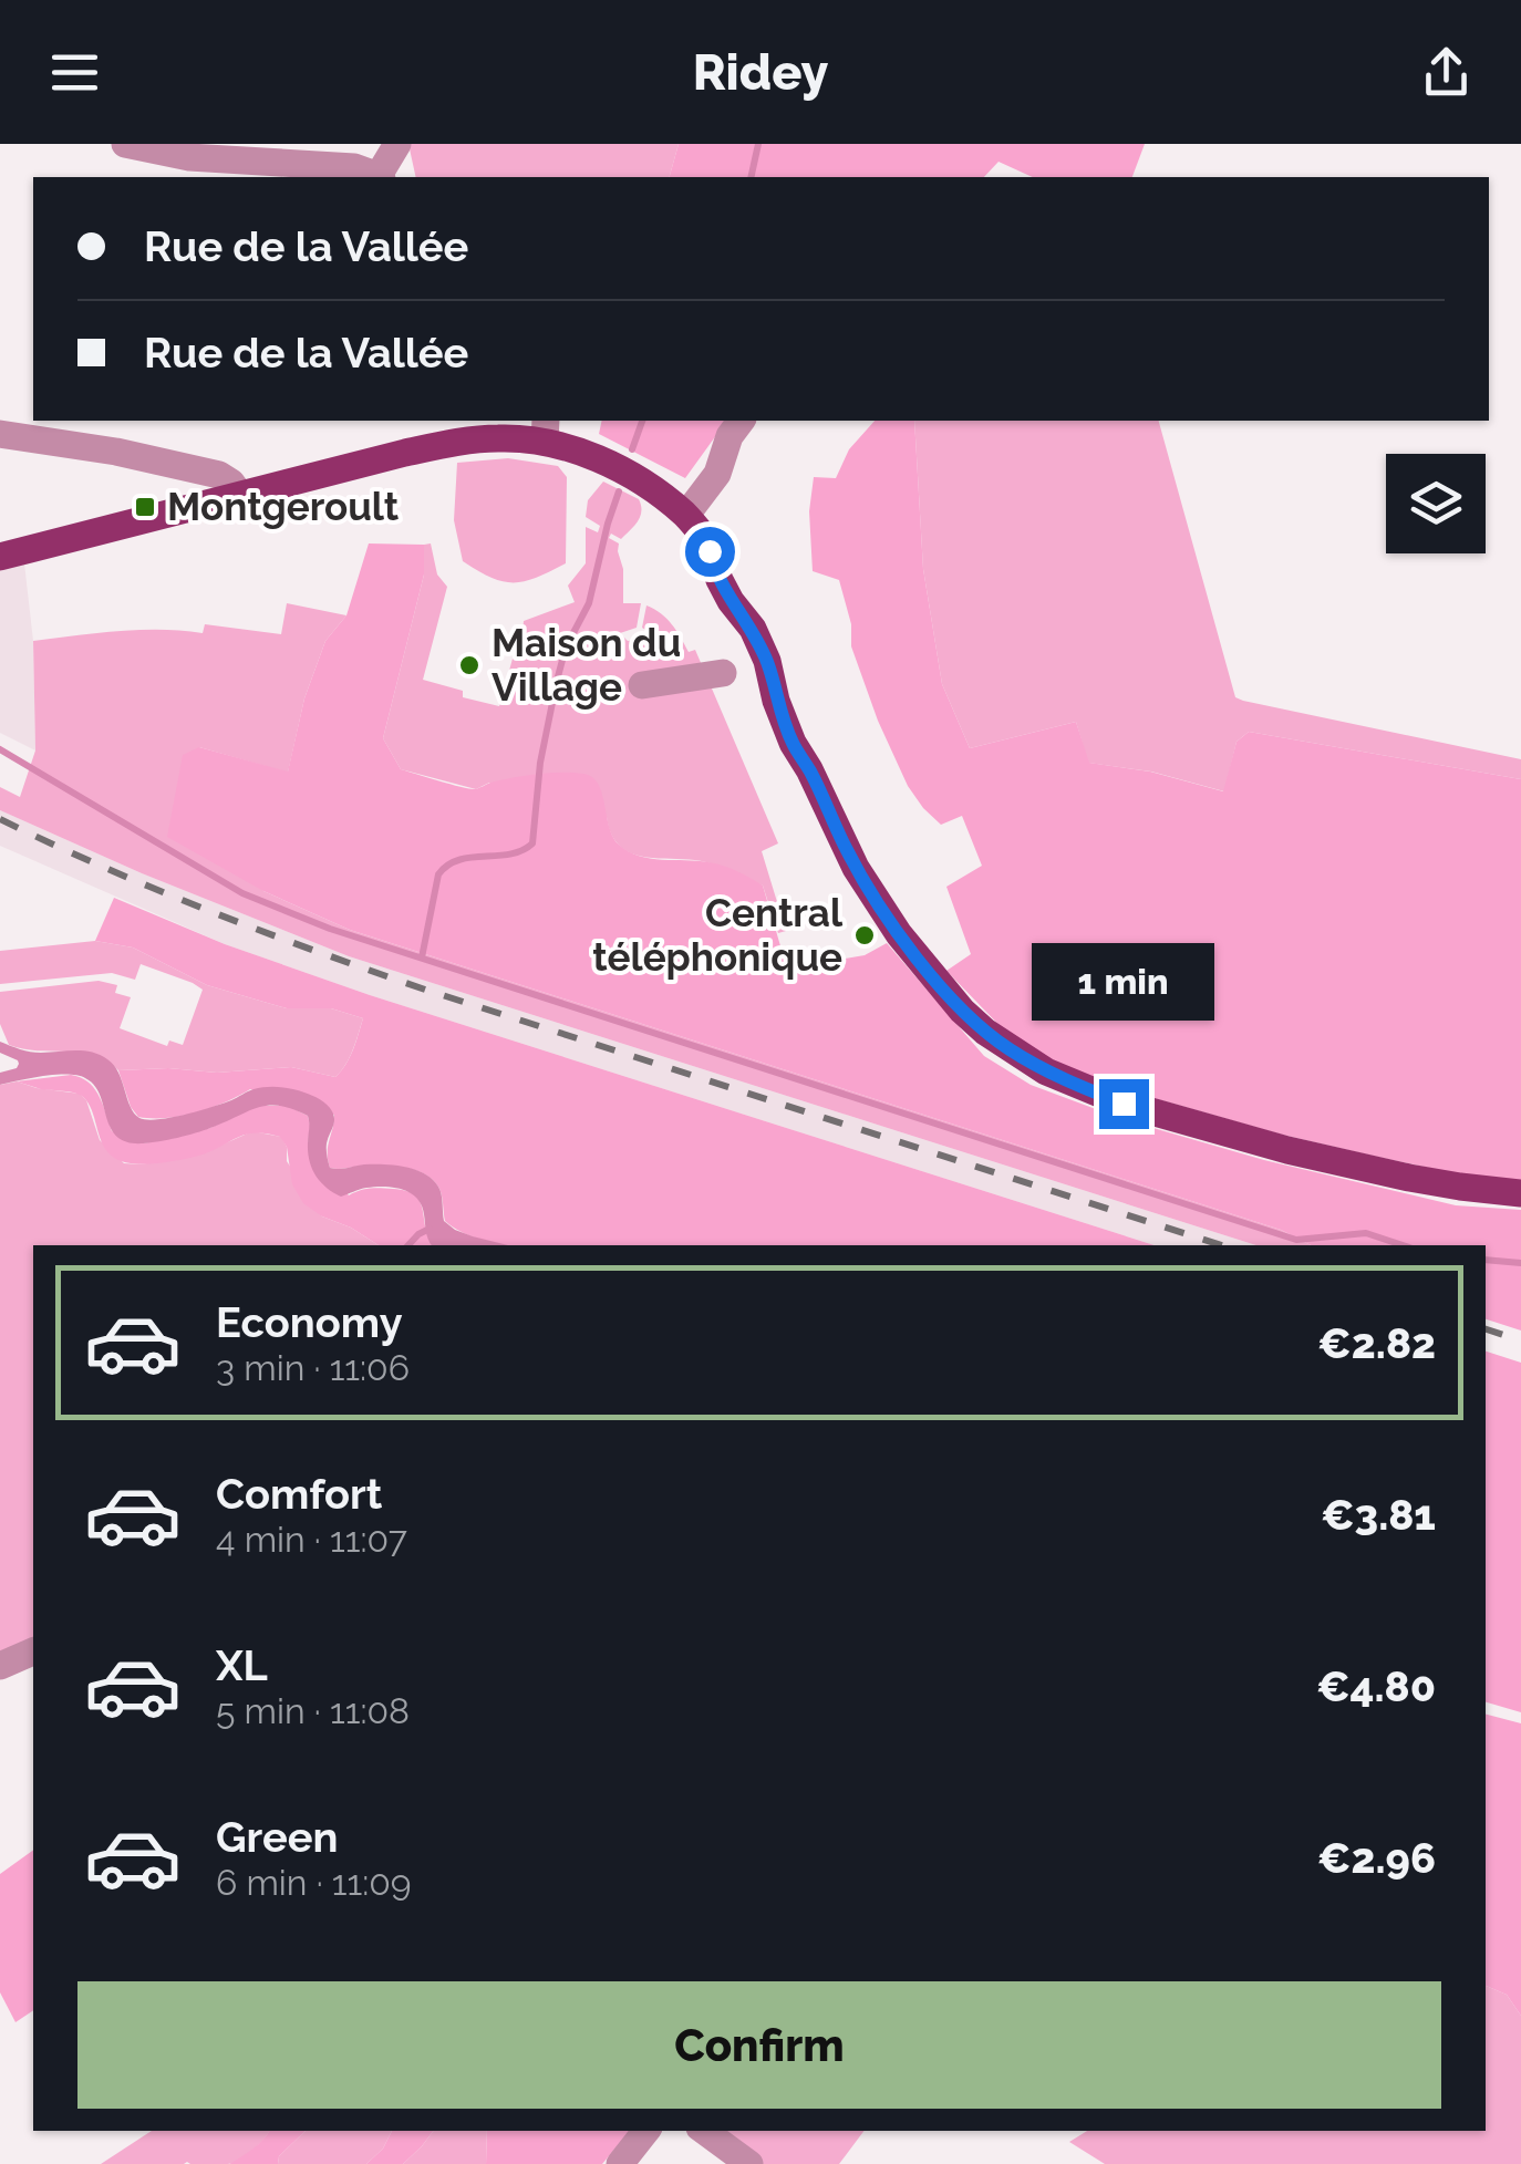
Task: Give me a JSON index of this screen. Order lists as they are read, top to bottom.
{
  "places": {
    "transit": ["Montgeroult"],
    "other": ["Maison du Village", "Central téléphonique"]
  },
  "page": {
    "header": "Ridey",
    "banner": ["Rue de la Vallée", "Rue de la Vallée"],
    "bubble": "1 min",
    "list": [
      {
        "name": "Economy",
        "note": "3 min · 11:06",
        "value": "€2.82"
      },
      {
        "name": "Comfort",
        "note": "4 min · 11:07",
        "value": "€3.81"
      },
      {
        "name": "XL",
        "note": "5 min · 11:08",
        "value": "€4.80"
      },
      {
        "name": "Green",
        "note": "6 min · 11:09",
        "value": "€2.96"
      }
    ],
    "buttons": "Confirm"
  }
}
